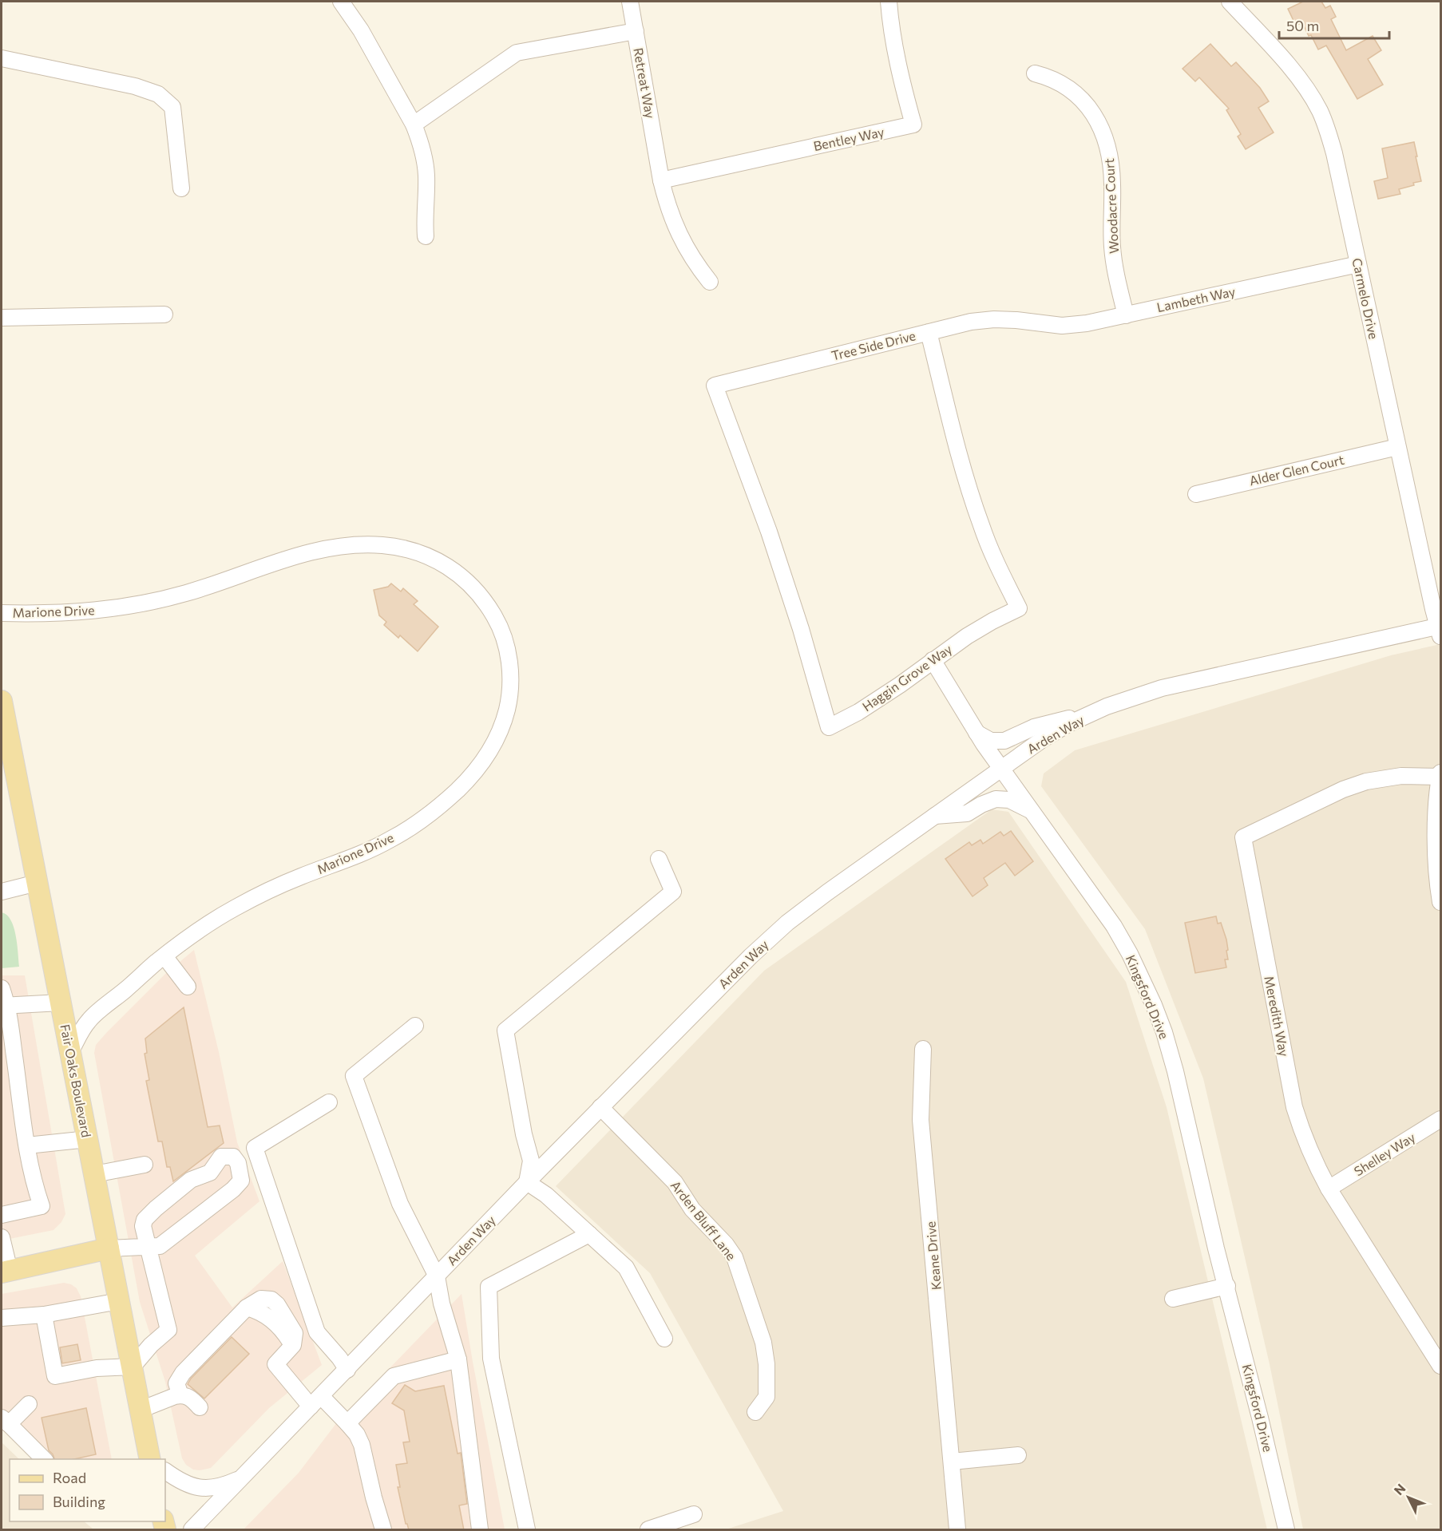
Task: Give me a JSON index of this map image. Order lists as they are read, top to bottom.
{
  "streets": {
    "main road": ["Fair Oaks Boulevard"],
    "street": [
      "Retreat Way",
      "Bentley Way",
      "Woodacre Court",
      "Carmelo Drive",
      "Lambeth Way",
      "Tree Side Drive",
      "Alder Glen Court",
      "Marione Drive",
      "Haggin Grove Way",
      "Arden Way",
      "Kingsford Drive",
      "Meredith Way",
      "Shelley Way",
      "Arden Bluff Lane",
      "Keane Drive"
    ]
  },
  "crossings": [
    ["Retreat Way", "Bentley Way"],
    ["Woodacre Court", "Lambeth Way"],
    ["Carmelo Drive", "Lambeth Way"],
    ["Carmelo Drive", "Alder Glen Court"],
    ["Carmelo Drive", "Arden Way"],
    ["Lambeth Way", "Tree Side Drive"],
    ["Tree Side Drive", "Haggin Grove Way"],
    ["Marione Drive", "Fair Oaks Boulevard"],
    ["Haggin Grove Way", "Kingsford Drive"],
    ["Arden Way", "Kingsford Drive"],
    ["Arden Way", "Arden Bluff Lane"],
    ["Meredith Way", "Shelley Way"]
  ],
  "legend": ["Road", "Building"],
  "scale_bar": "50 m",
  "north": "top left"
}
